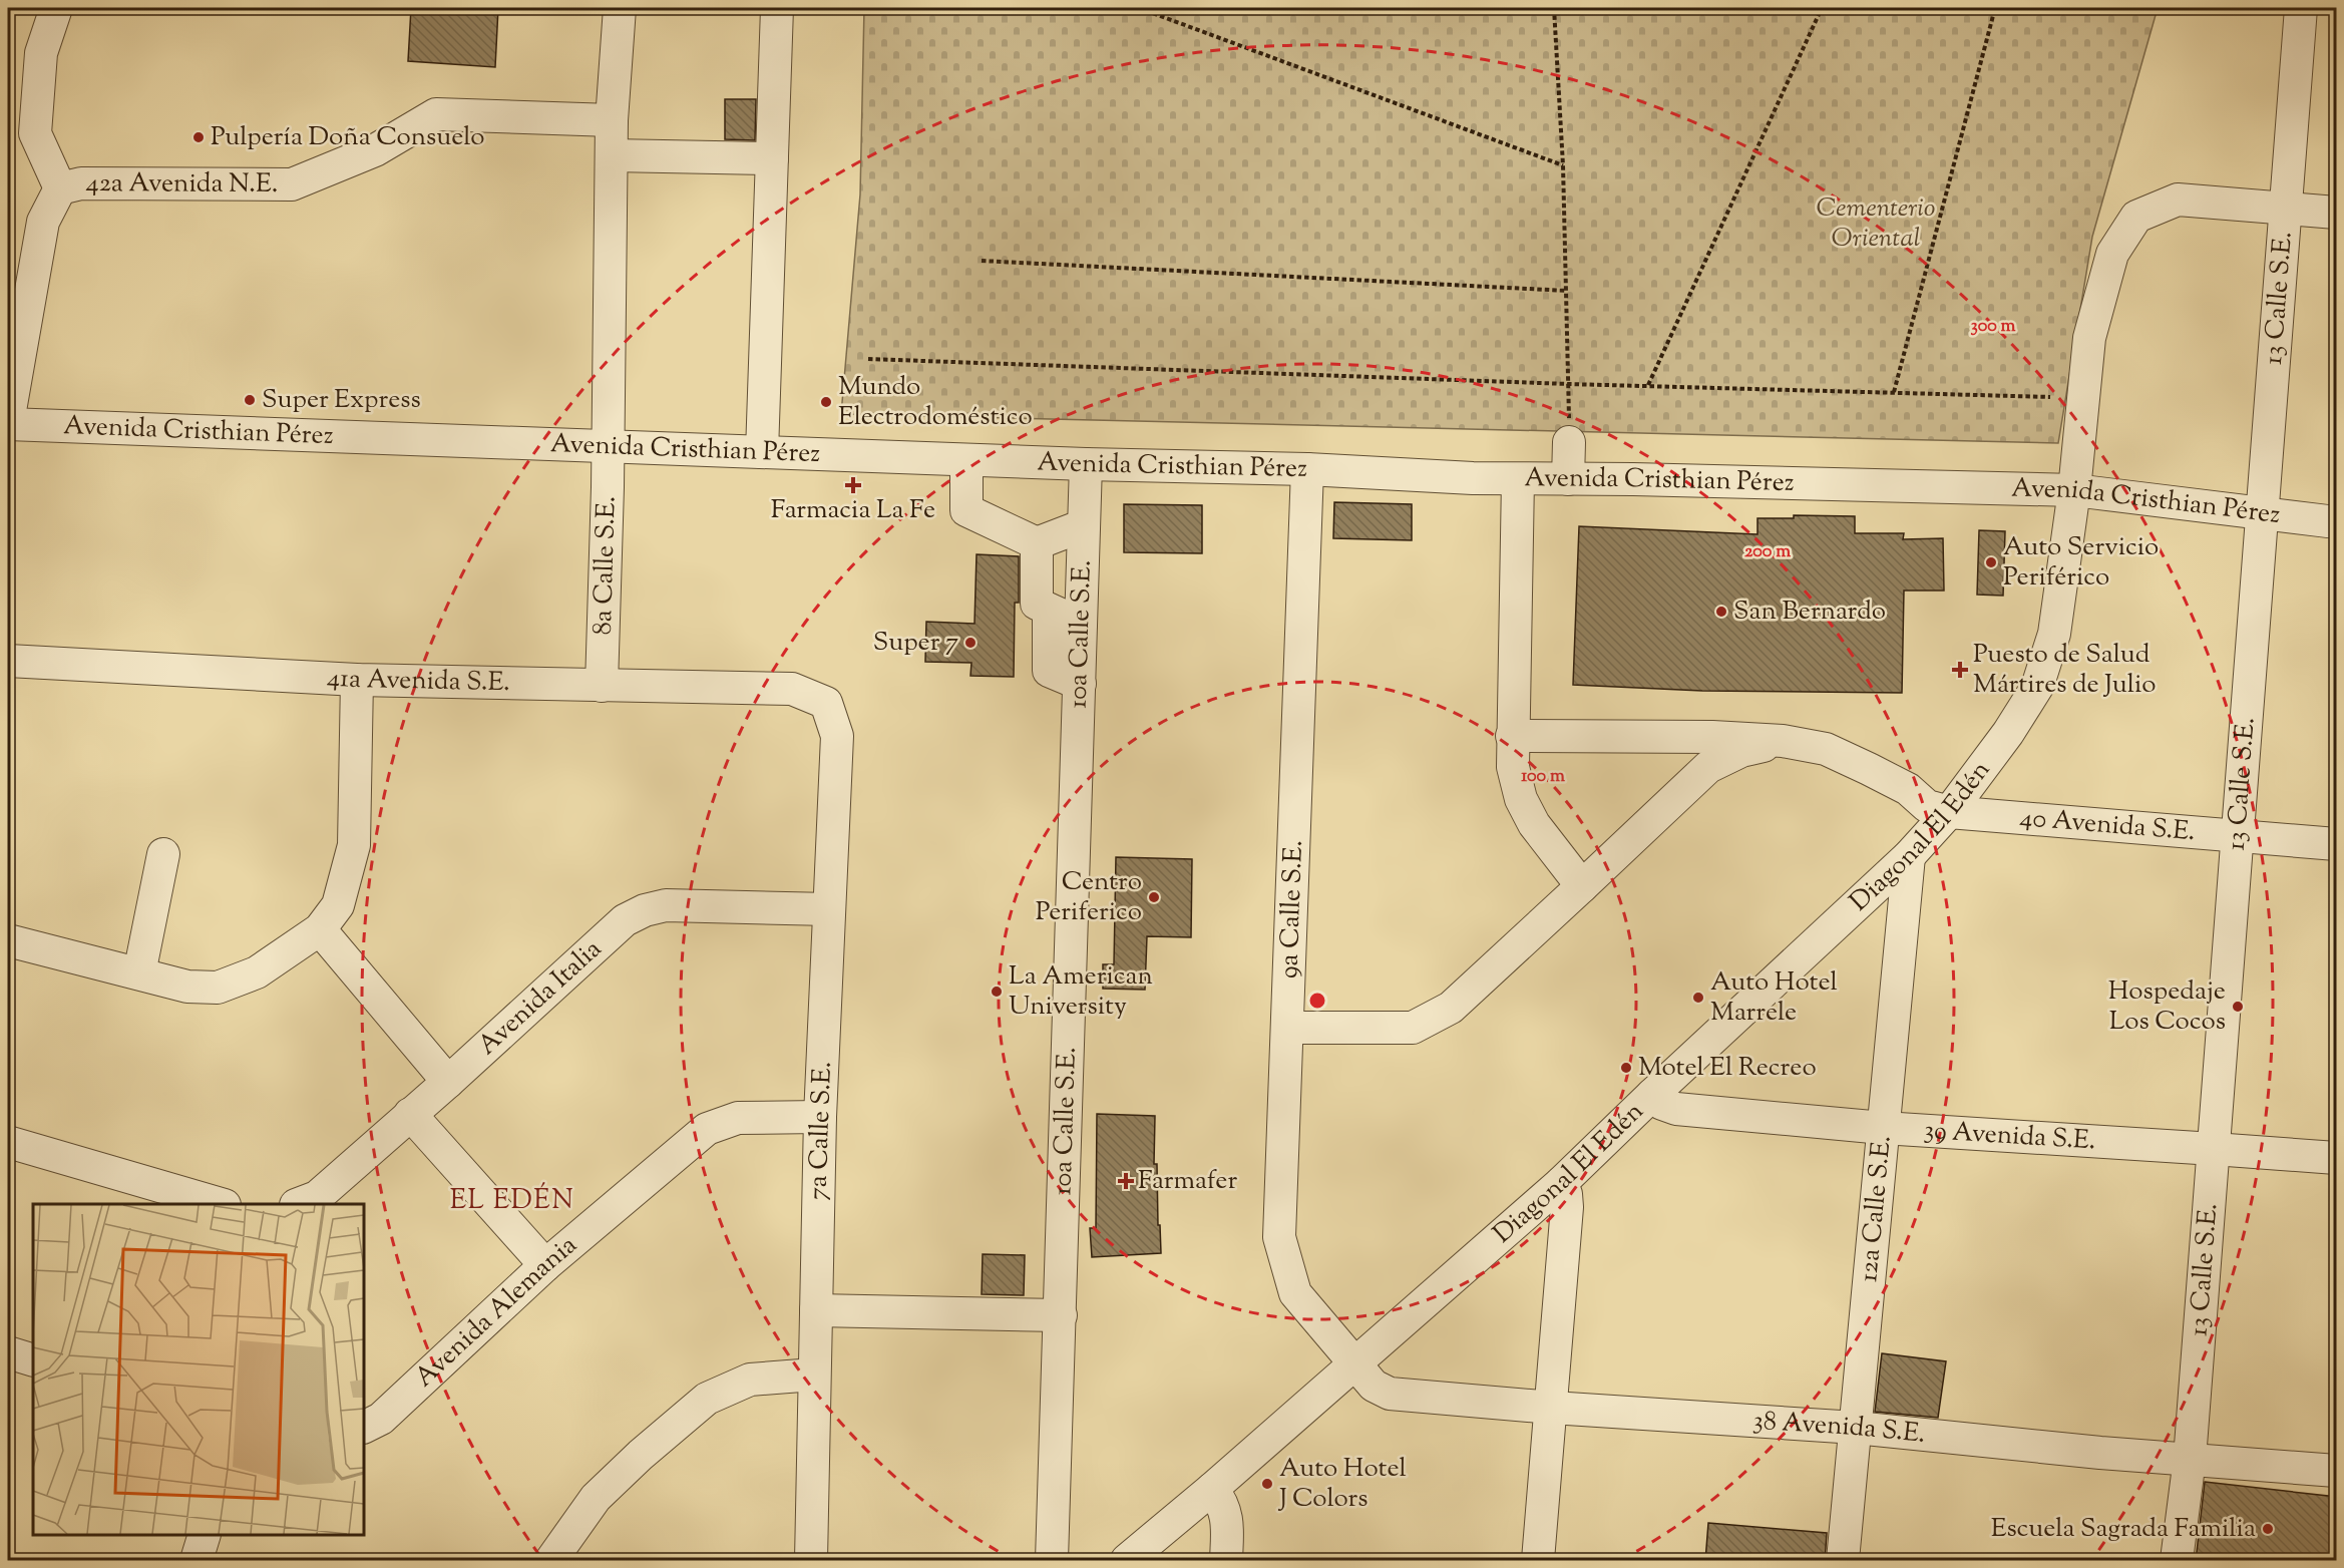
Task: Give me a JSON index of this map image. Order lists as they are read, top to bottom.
{
  "streets": {
    "street": [
      "42a Avenida N.E.",
      "13 Calle S.E.",
      "Avenida Cristhian Pérez",
      "8a Calle S.E.",
      "10a Calle S.E.",
      "41a Avenida S.E.",
      "40 Avenida S.E.",
      "Diagonal El Edén",
      "9a Calle S.E.",
      "Avenida Italia",
      "7a Calle S.E.",
      "39 Avenida S.E.",
      "12a Calle S.E.",
      "Avenida Alemania",
      "38 Avenida S.E."
    ]
  },
  "crossings": [
    ["42a Avenida N.E.", "8a Calle S.E."],
    ["13 Calle S.E.", "Avenida Cristhian Pérez"],
    ["13 Calle S.E.", "40 Avenida S.E."],
    ["13 Calle S.E.", "Diagonal El Edén"],
    ["13 Calle S.E.", "39 Avenida S.E."],
    ["13 Calle S.E.", "38 Avenida S.E."],
    ["Avenida Cristhian Pérez", "8a Calle S.E."],
    ["Avenida Cristhian Pérez", "10a Calle S.E."],
    ["Avenida Cristhian Pérez", "Diagonal El Edén"],
    ["Avenida Cristhian Pérez", "9a Calle S.E."],
    ["8a Calle S.E.", "41a Avenida S.E."],
    ["41a Avenida S.E.", "7a Calle S.E."],
    ["40 Avenida S.E.", "Diagonal El Edén"],
    ["Diagonal El Edén", "9a Calle S.E."],
    ["Diagonal El Edén", "39 Avenida S.E."],
    ["Diagonal El Edén", "12a Calle S.E."],
    ["Diagonal El Edén", "38 Avenida S.E."],
    ["9a Calle S.E.", "38 Avenida S.E."],
    ["Avenida Italia", "7a Calle S.E."],
    ["7a Calle S.E.", "Avenida Alemania"],
    ["39 Avenida S.E.", "12a Calle S.E."],
    ["12a Calle S.E.", "38 Avenida S.E."]
  ],
  "districts": ["EL EDÉN"],
  "parks": ["Cementerio Oriental"],
  "places": {
    "other": [
      "Pulpería Doña Consuelo",
      "Super Express",
      "Mundo Electrodoméstico",
      "Auto Servicio Periférico",
      "San Bernardo",
      "Super 7",
      "Centro Periferico",
      "La American University",
      "Auto Hotel Marrele",
      "Hospedaje Los Cocos",
      "Motel El Recreo",
      "Auto Hotel J Colors",
      "Escuela Sagrada Familia"
    ],
    "health": ["Farmacia La Fe", "Puesto de Salud Mártires de Julio", "Farmafer"]
  },
  "rings": ["300 m", "200 m", "100 m"]
}
